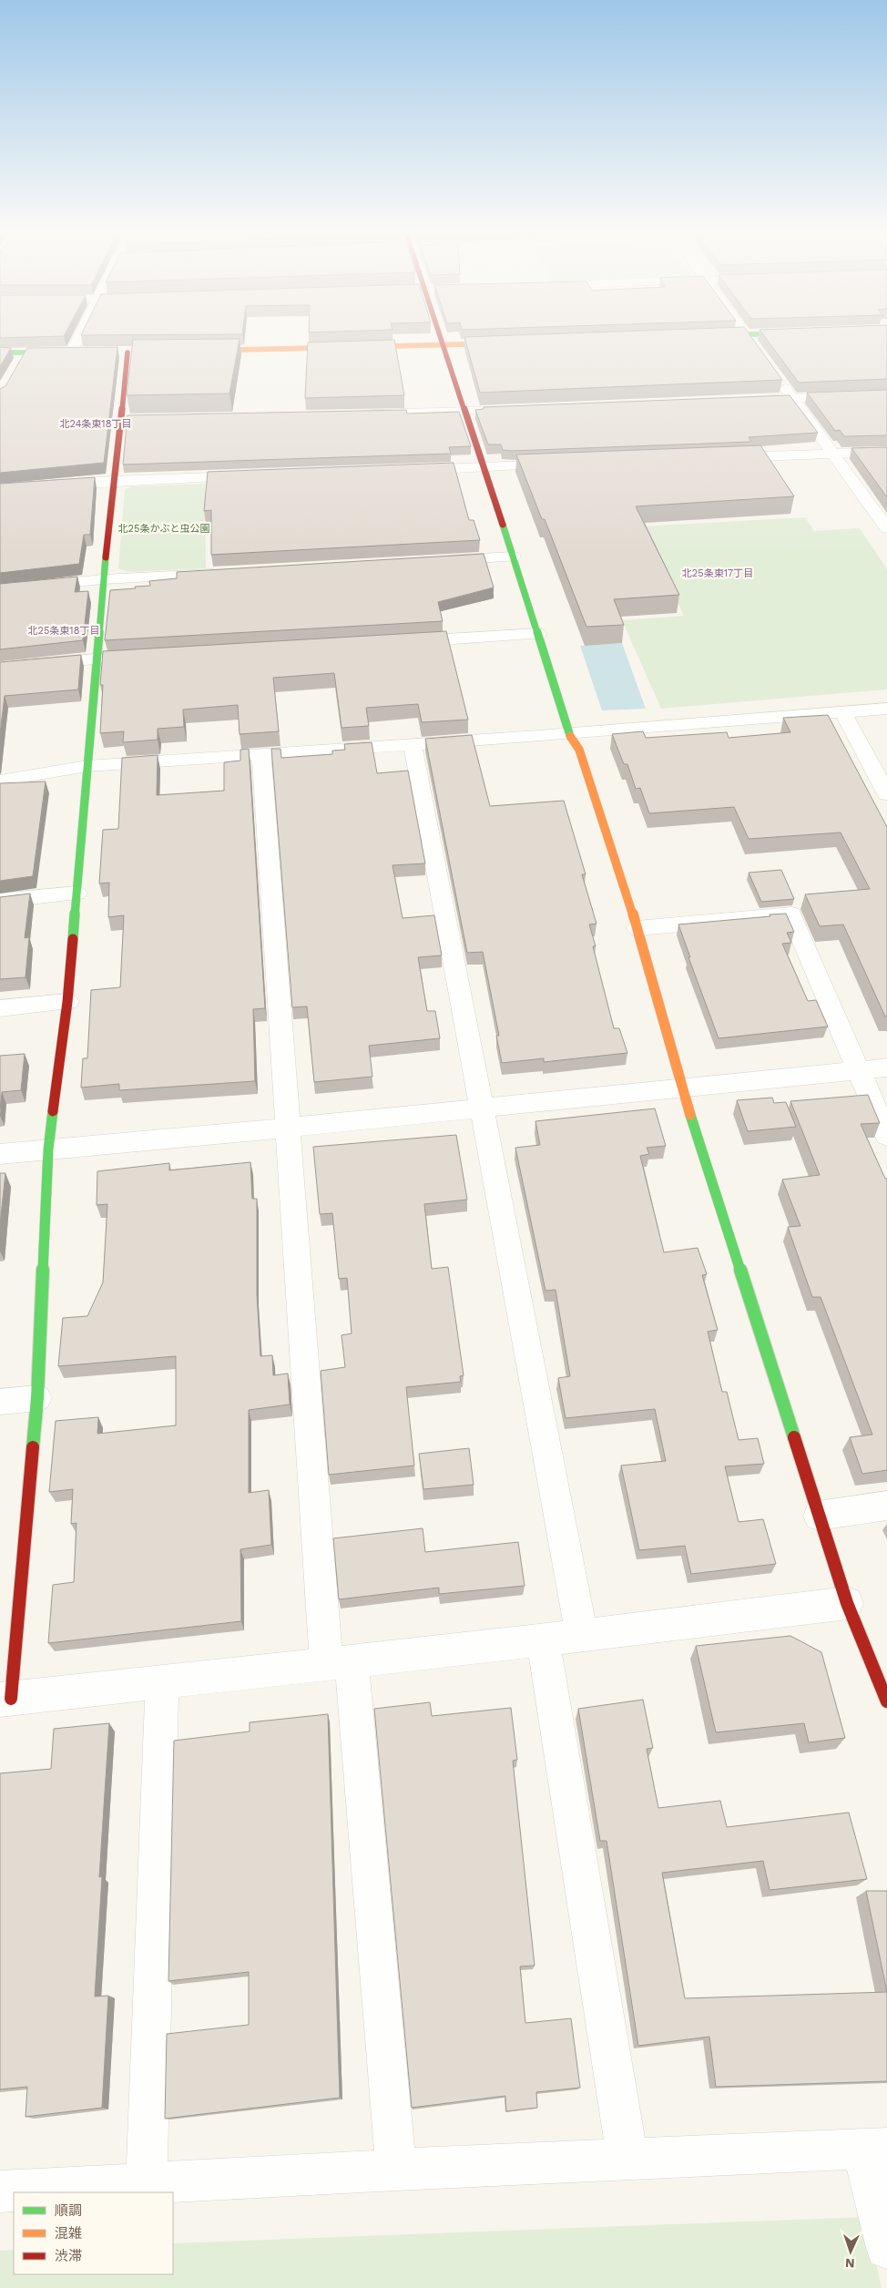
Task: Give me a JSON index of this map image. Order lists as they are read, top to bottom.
{
  "districts": ["北24条東18丁目", "北25条東17丁目", "北25条東18丁目"],
  "parks": ["北25条かぶと虫公園"],
  "legend": ["順調", "混雑", "渋滞"],
  "north": "bottom"
}
